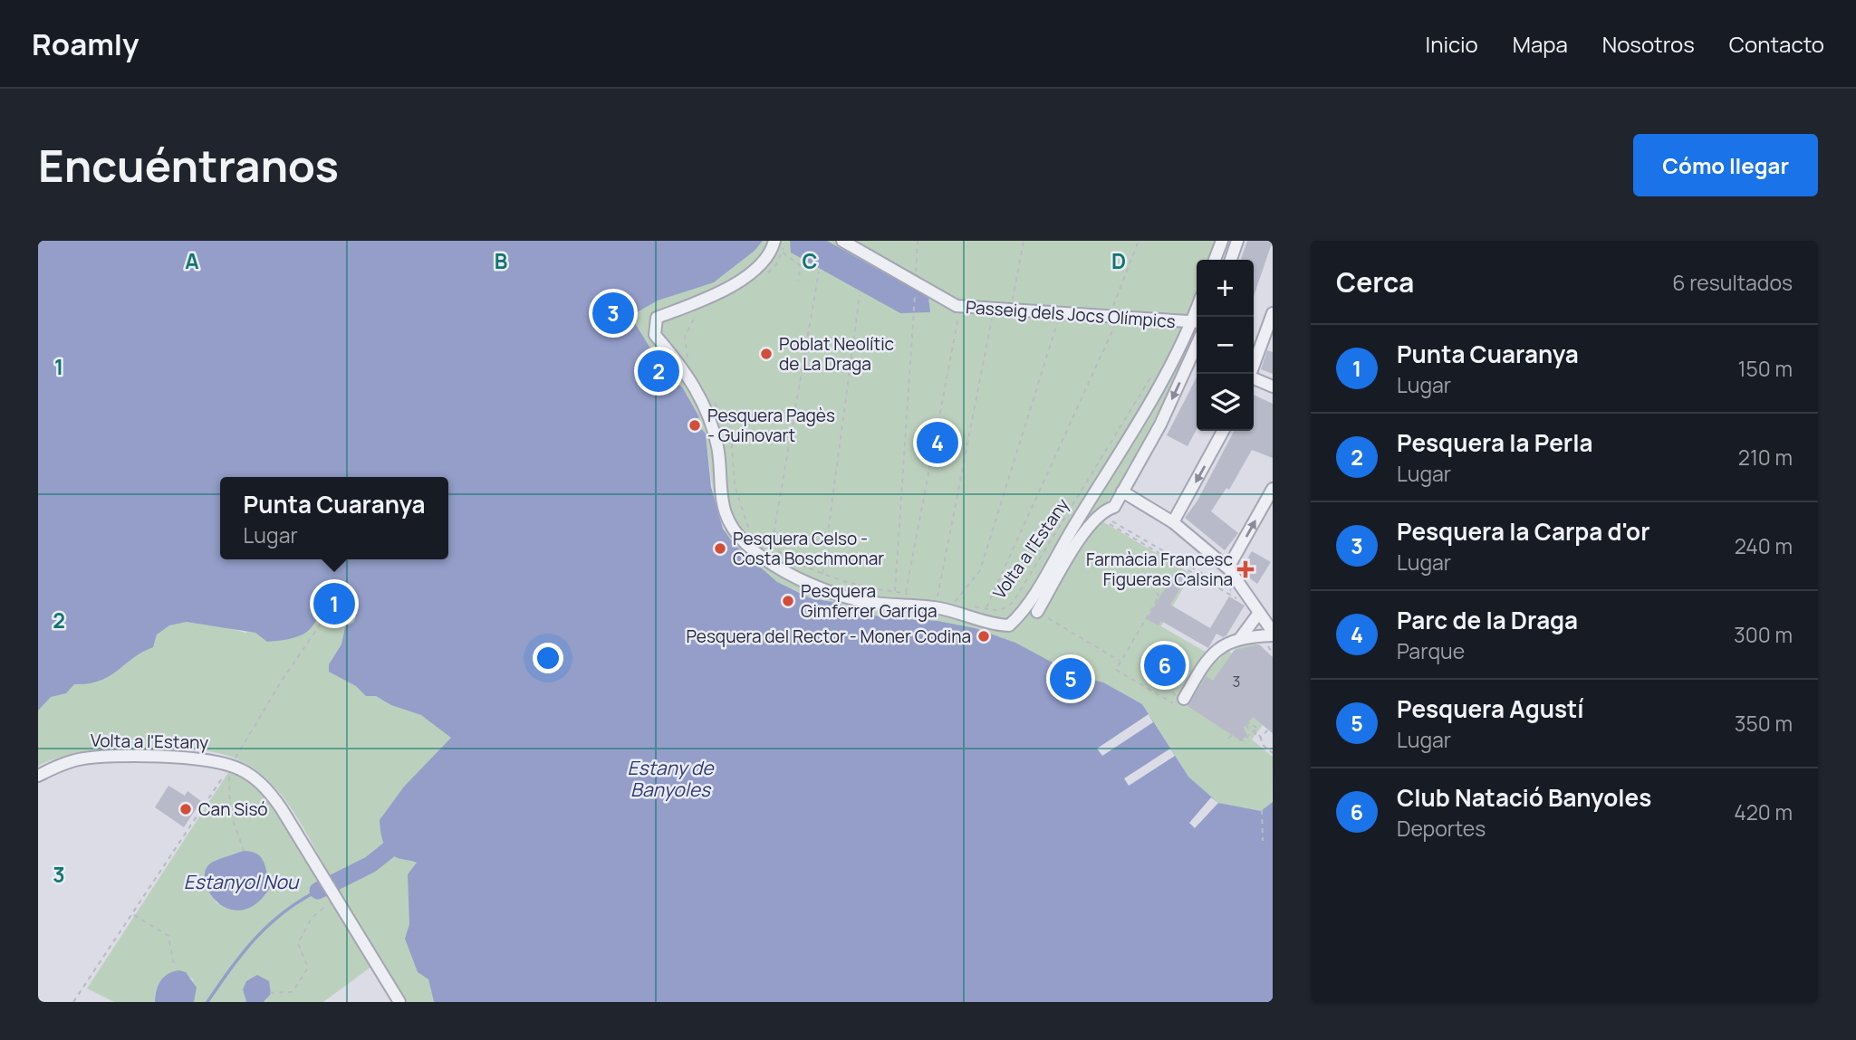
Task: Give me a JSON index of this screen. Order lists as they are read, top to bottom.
{
  "streets": {
    "street": ["Passeig dels Jocs Olímpics"],
    "path": ["Volta a l'Estany"]
  },
  "water": ["Estany de Banyoles", "Estanyol Nou"],
  "places": {
    "other": [
      "Poblat Neolític de La Draga",
      "Pesquera Pagès - Guinovart",
      "Pesquera Celso - Costa Boschmonar",
      "Pesquera Gimferrer Garriga",
      "Pesquera del Rector - Moner Codina",
      "Can Sisó"
    ],
    "health": ["Farmàcia Francesc Figueras Calsina"]
  },
  "house_numbers": ["3"],
  "page": {
    "header": "Roamly",
    "nav": [
      "Inicio",
      "Mapa",
      "Nosotros",
      "Contacto"
    ],
    "buttons": "Cómo llegar",
    "title": "Encuéntranos",
    "heading": ["Cerca", "6 resultados"],
    "map_buttons": ["+", "−"],
    "pins": [
      "3",
      "2",
      "4",
      "1",
      "6",
      "5"
    ],
    "list": [
      {
        "mark": "1",
        "name": "Punta Cuaranya",
        "note": "Lugar",
        "value": "150 m"
      },
      {
        "mark": "2",
        "name": "Pesquera la Perla",
        "note": "Lugar",
        "value": "210 m"
      },
      {
        "mark": "3",
        "name": "Pesquera la Carpa d'or",
        "note": "Lugar",
        "value": "240 m"
      },
      {
        "mark": "4",
        "name": "Parc de la Draga",
        "note": "Parque",
        "value": "300 m"
      },
      {
        "mark": "5",
        "name": "Pesquera Agustí",
        "note": "Lugar",
        "value": "350 m"
      },
      {
        "mark": "6",
        "name": "Club Natació Banyoles",
        "note": "Deportes",
        "value": "420 m"
      }
    ],
    "popup": ["Punta Cuaranya", "Lugar"]
  },
  "grid": {
    "columns": [
      "A",
      "B",
      "C",
      "D"
    ],
    "rows": ["1", "2", "3"]
  }
}
